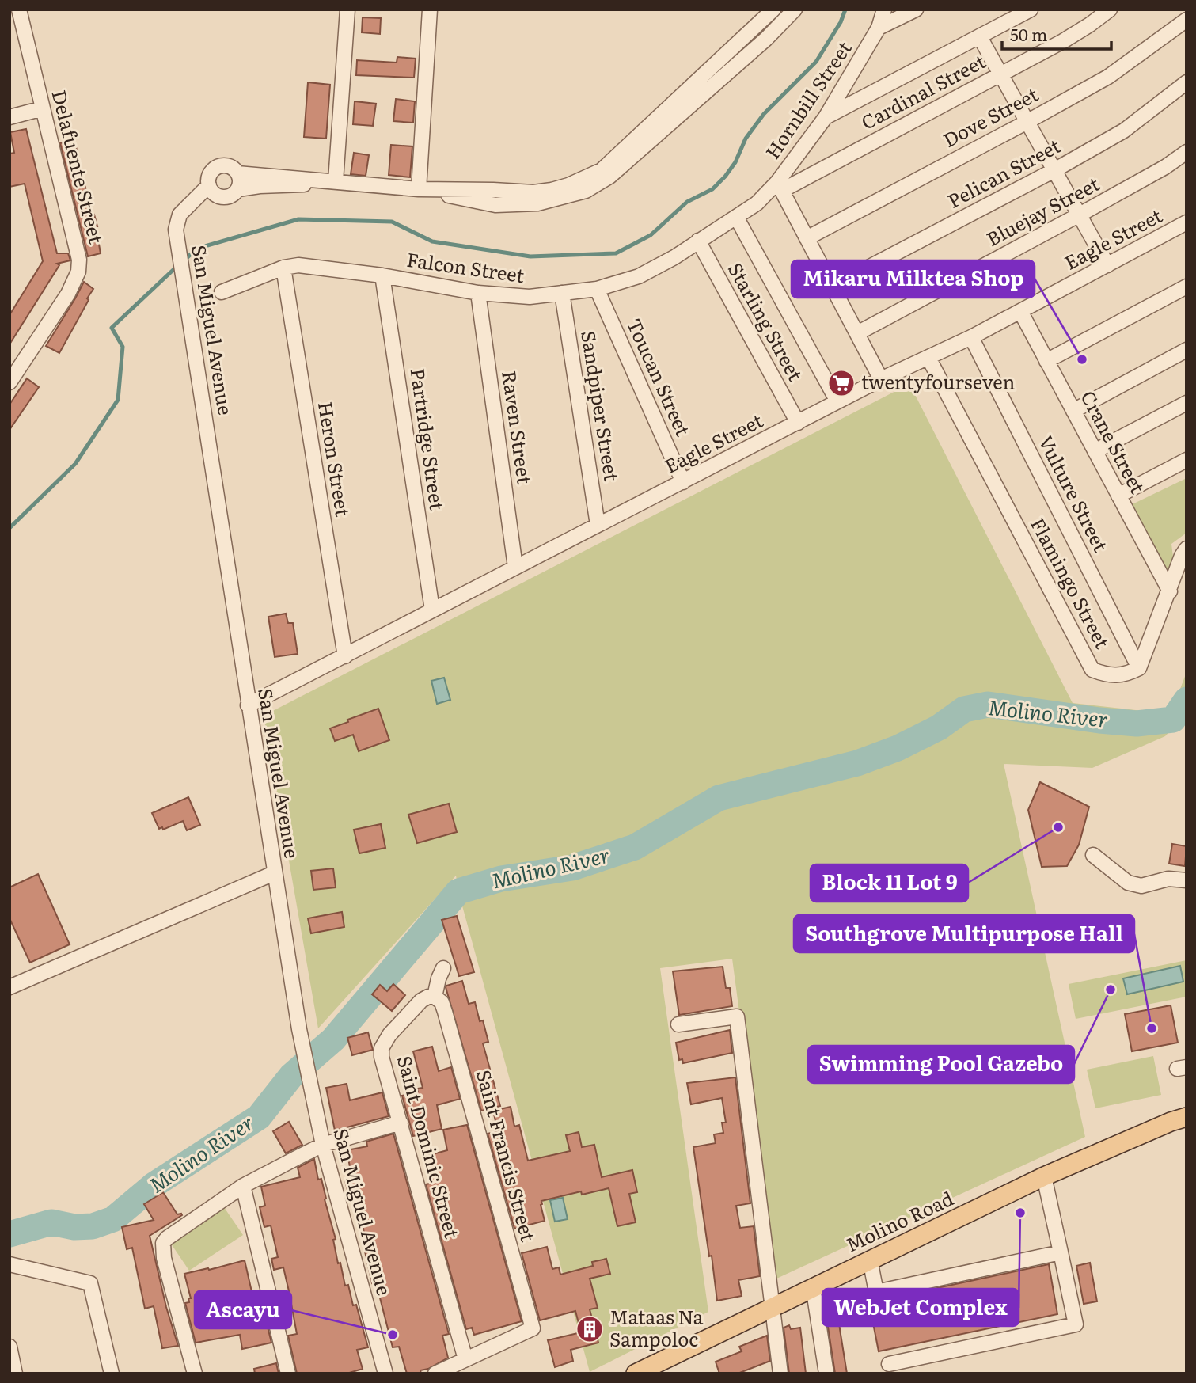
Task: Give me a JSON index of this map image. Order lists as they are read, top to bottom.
{
  "streets": {
    "main road": ["Molino Road"],
    "street": [
      "Cardinal Street",
      "Hornbill Street",
      "Dove Street",
      "Delafuente Street",
      "Pelican Street",
      "Bluejay Street",
      "Eagle Street",
      "Falcon Street",
      "Starling Street",
      "San Miguel Avenue",
      "Toucan Street",
      "Sandpiper Street",
      "Raven Street",
      "Partridge Street",
      "Crane Street",
      "Heron Street",
      "Vulture Street",
      "Flamingo Street",
      "Saint Dominic Street",
      "Saint Francis Street"
    ]
  },
  "crossings": [
    ["Cardinal Street", "Hornbill Street"],
    ["Hornbill Street", "Falcon Street"],
    ["Hornbill Street", "Starling Street"],
    ["Eagle Street", "Starling Street"],
    ["Eagle Street", "San Miguel Avenue"],
    ["Eagle Street", "Toucan Street"],
    ["Eagle Street", "Sandpiper Street"],
    ["Eagle Street", "Raven Street"],
    ["Eagle Street", "Partridge Street"],
    ["Eagle Street", "Crane Street"],
    ["Eagle Street", "Heron Street"],
    ["Eagle Street", "Vulture Street"],
    ["Eagle Street", "Flamingo Street"],
    ["Falcon Street", "Starling Street"],
    ["Falcon Street", "Toucan Street"],
    ["Falcon Street", "Sandpiper Street"],
    ["Falcon Street", "Raven Street"],
    ["Falcon Street", "Partridge Street"],
    ["Falcon Street", "Heron Street"],
    ["Vulture Street", "Flamingo Street"],
    ["Saint Dominic Street", "Saint Francis Street"]
  ],
  "water": ["Molino River"],
  "places": {
    "other": [
      "Mikaru Milktea Shop",
      "Block 11 Lot 9",
      "Swimming Pool Gazebo",
      "Southgrove Multipurpose Hall",
      "WebJet Complex",
      "Ascayu"
    ],
    "supermarket": ["twentyfourseven"],
    "building": ["Mataas Na Sampoloc"]
  },
  "scale_bar": "50 m"
}
